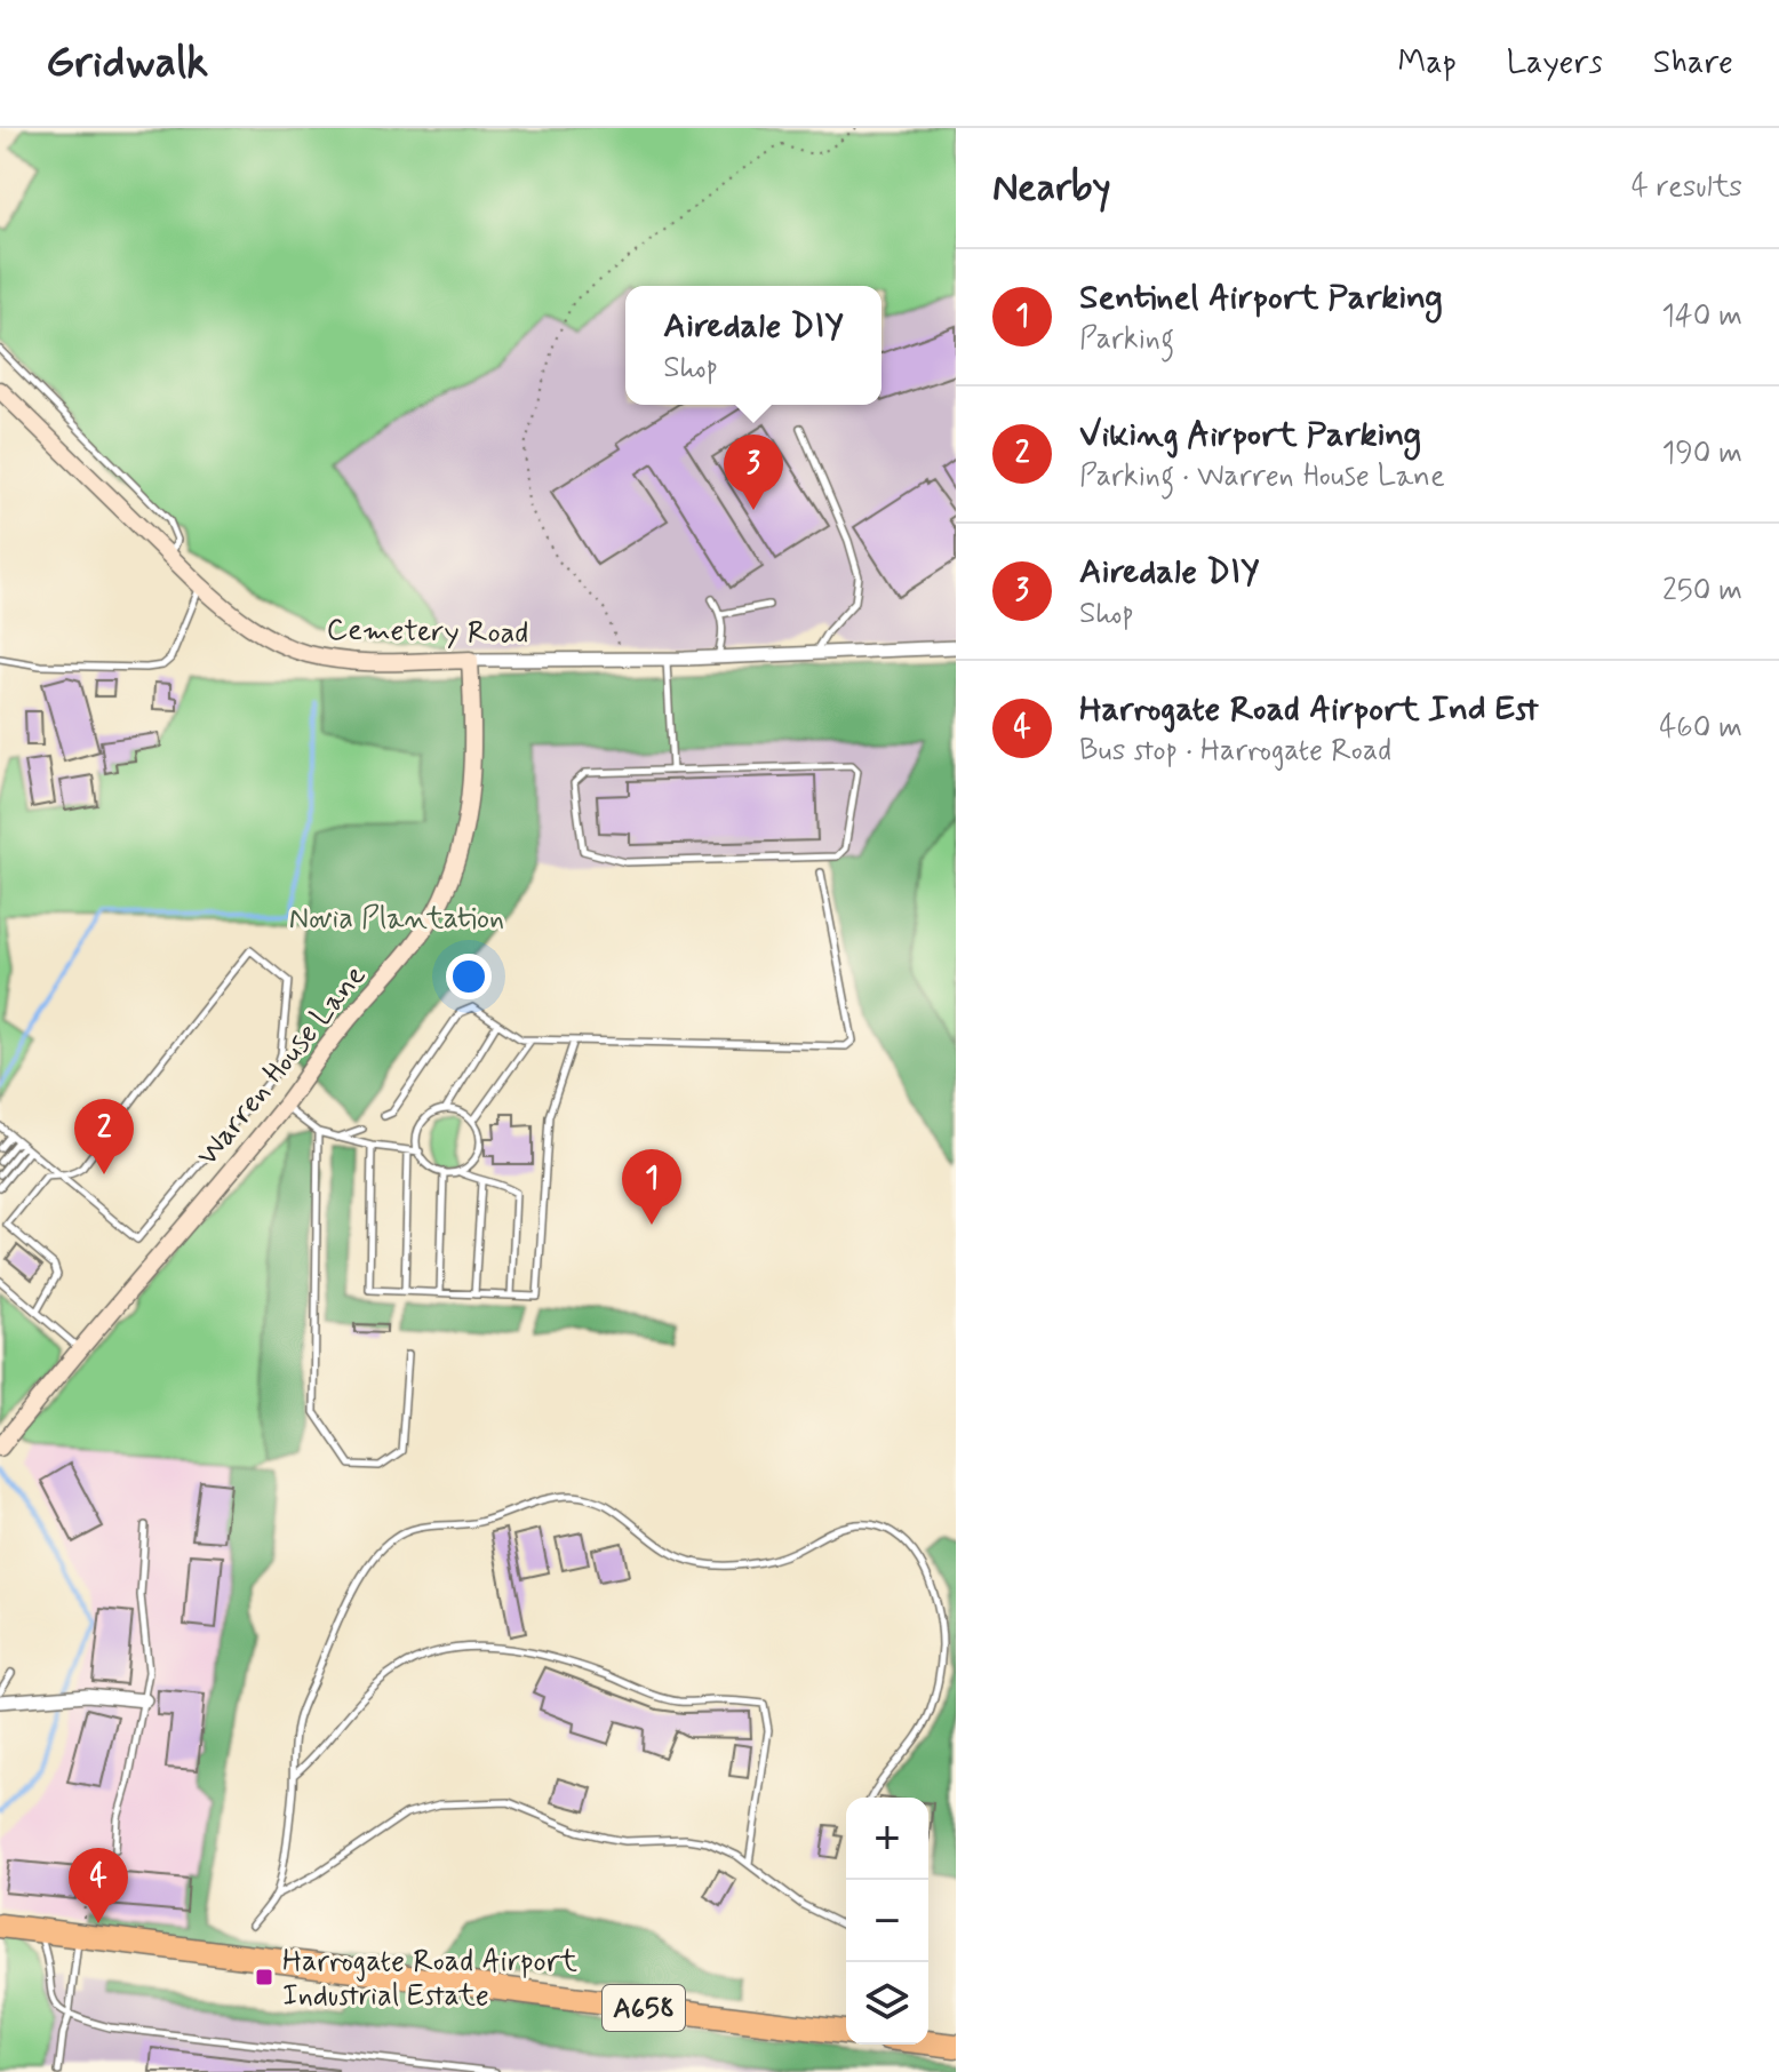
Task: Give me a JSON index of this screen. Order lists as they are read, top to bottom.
{
  "streets": {
    "highway": ["A658"],
    "street": ["Cemetery Road", "Warren House Lane"]
  },
  "crossings": [
    ["Cemetery Road", "Warren House Lane"]
  ],
  "parks": ["Novia Plantation"],
  "places": {
    "transit": ["Harrogate Road Airport Industrial Estate"]
  },
  "page": {
    "header": "Gridwalk",
    "nav": ["Map", "Layers", "Share"],
    "heading": ["Nearby", "4 results"],
    "list": [
      {
        "mark": "1",
        "name": "Sentinel Airport Parking",
        "note": "Parking",
        "value": "140 m"
      },
      {
        "mark": "2",
        "name": "Viking Airport Parking",
        "note": "Parking · Warren House Lane",
        "value": "190 m"
      },
      {
        "mark": "3",
        "name": "Airedale DIY",
        "note": "Shop",
        "value": "250 m"
      },
      {
        "mark": "4",
        "name": "Harrogate Road Airport Ind Est",
        "note": "Bus stop · Harrogate Road",
        "value": "460 m"
      }
    ],
    "popup": ["Airedale DIY", "Shop"],
    "pins": [
      "3",
      "2",
      "1",
      "4"
    ],
    "map_buttons": ["+", "−"]
  }
}
